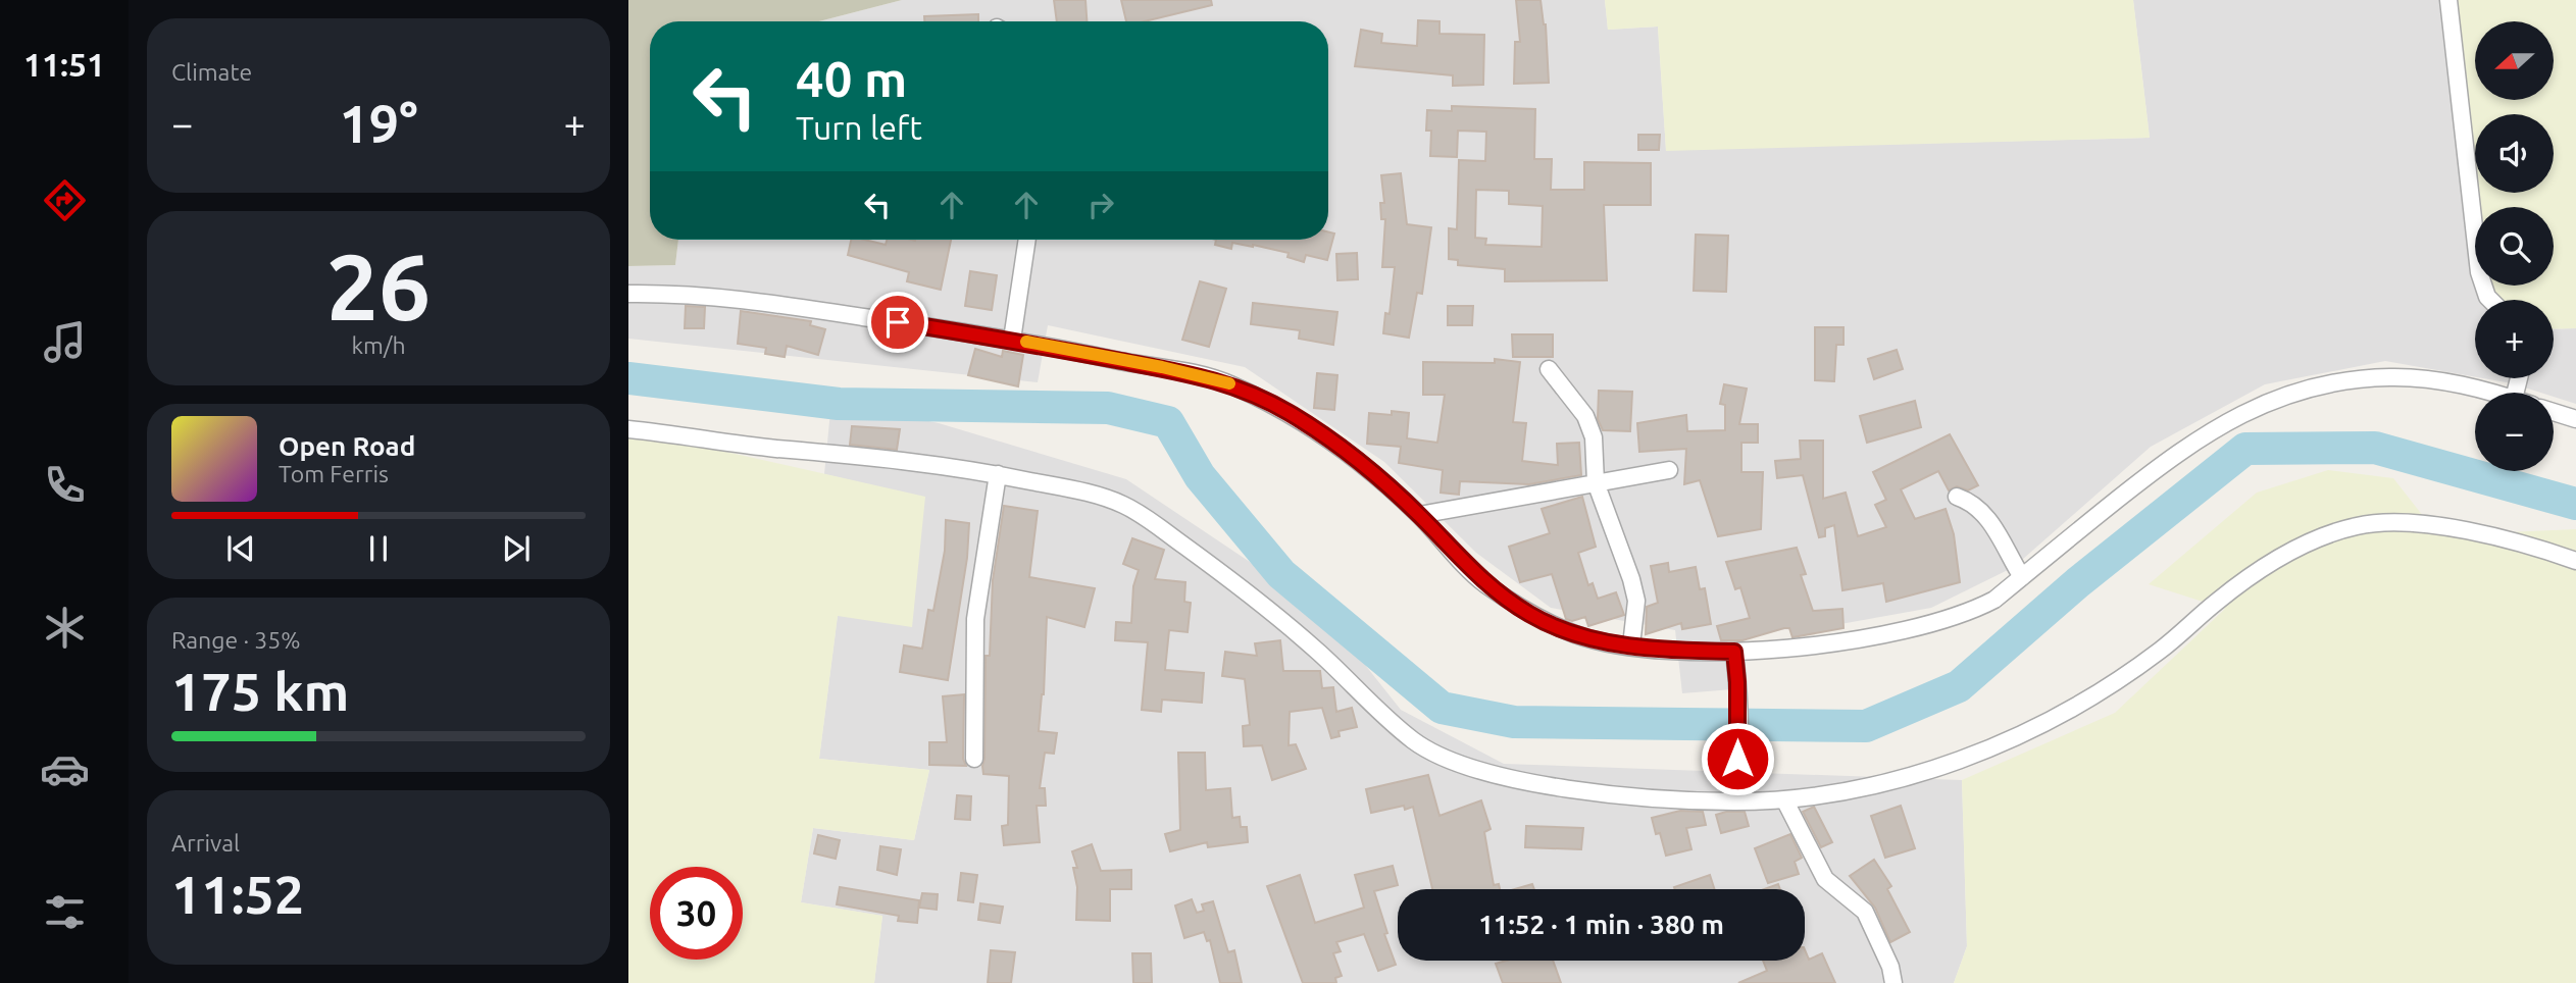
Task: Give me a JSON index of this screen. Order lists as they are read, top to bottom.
{
  "north": "left",
  "page": {
    "tabs": "11:51",
    "tile": [
      "Climate",
      ["26", "km/h"],
      ["Range · 35%", "175 km"],
      ["Arrival", "11:52"]
    ],
    "map_buttons": ["+", "−"],
    "turn": ["40 m", "Turn left"],
    "heat": ["−", "19°", "+"],
    "song": ["Open Road", "Tom Ferris"],
    "limit": "30",
    "trip": "11:52 · 1 min · 380 m"
  }
}
